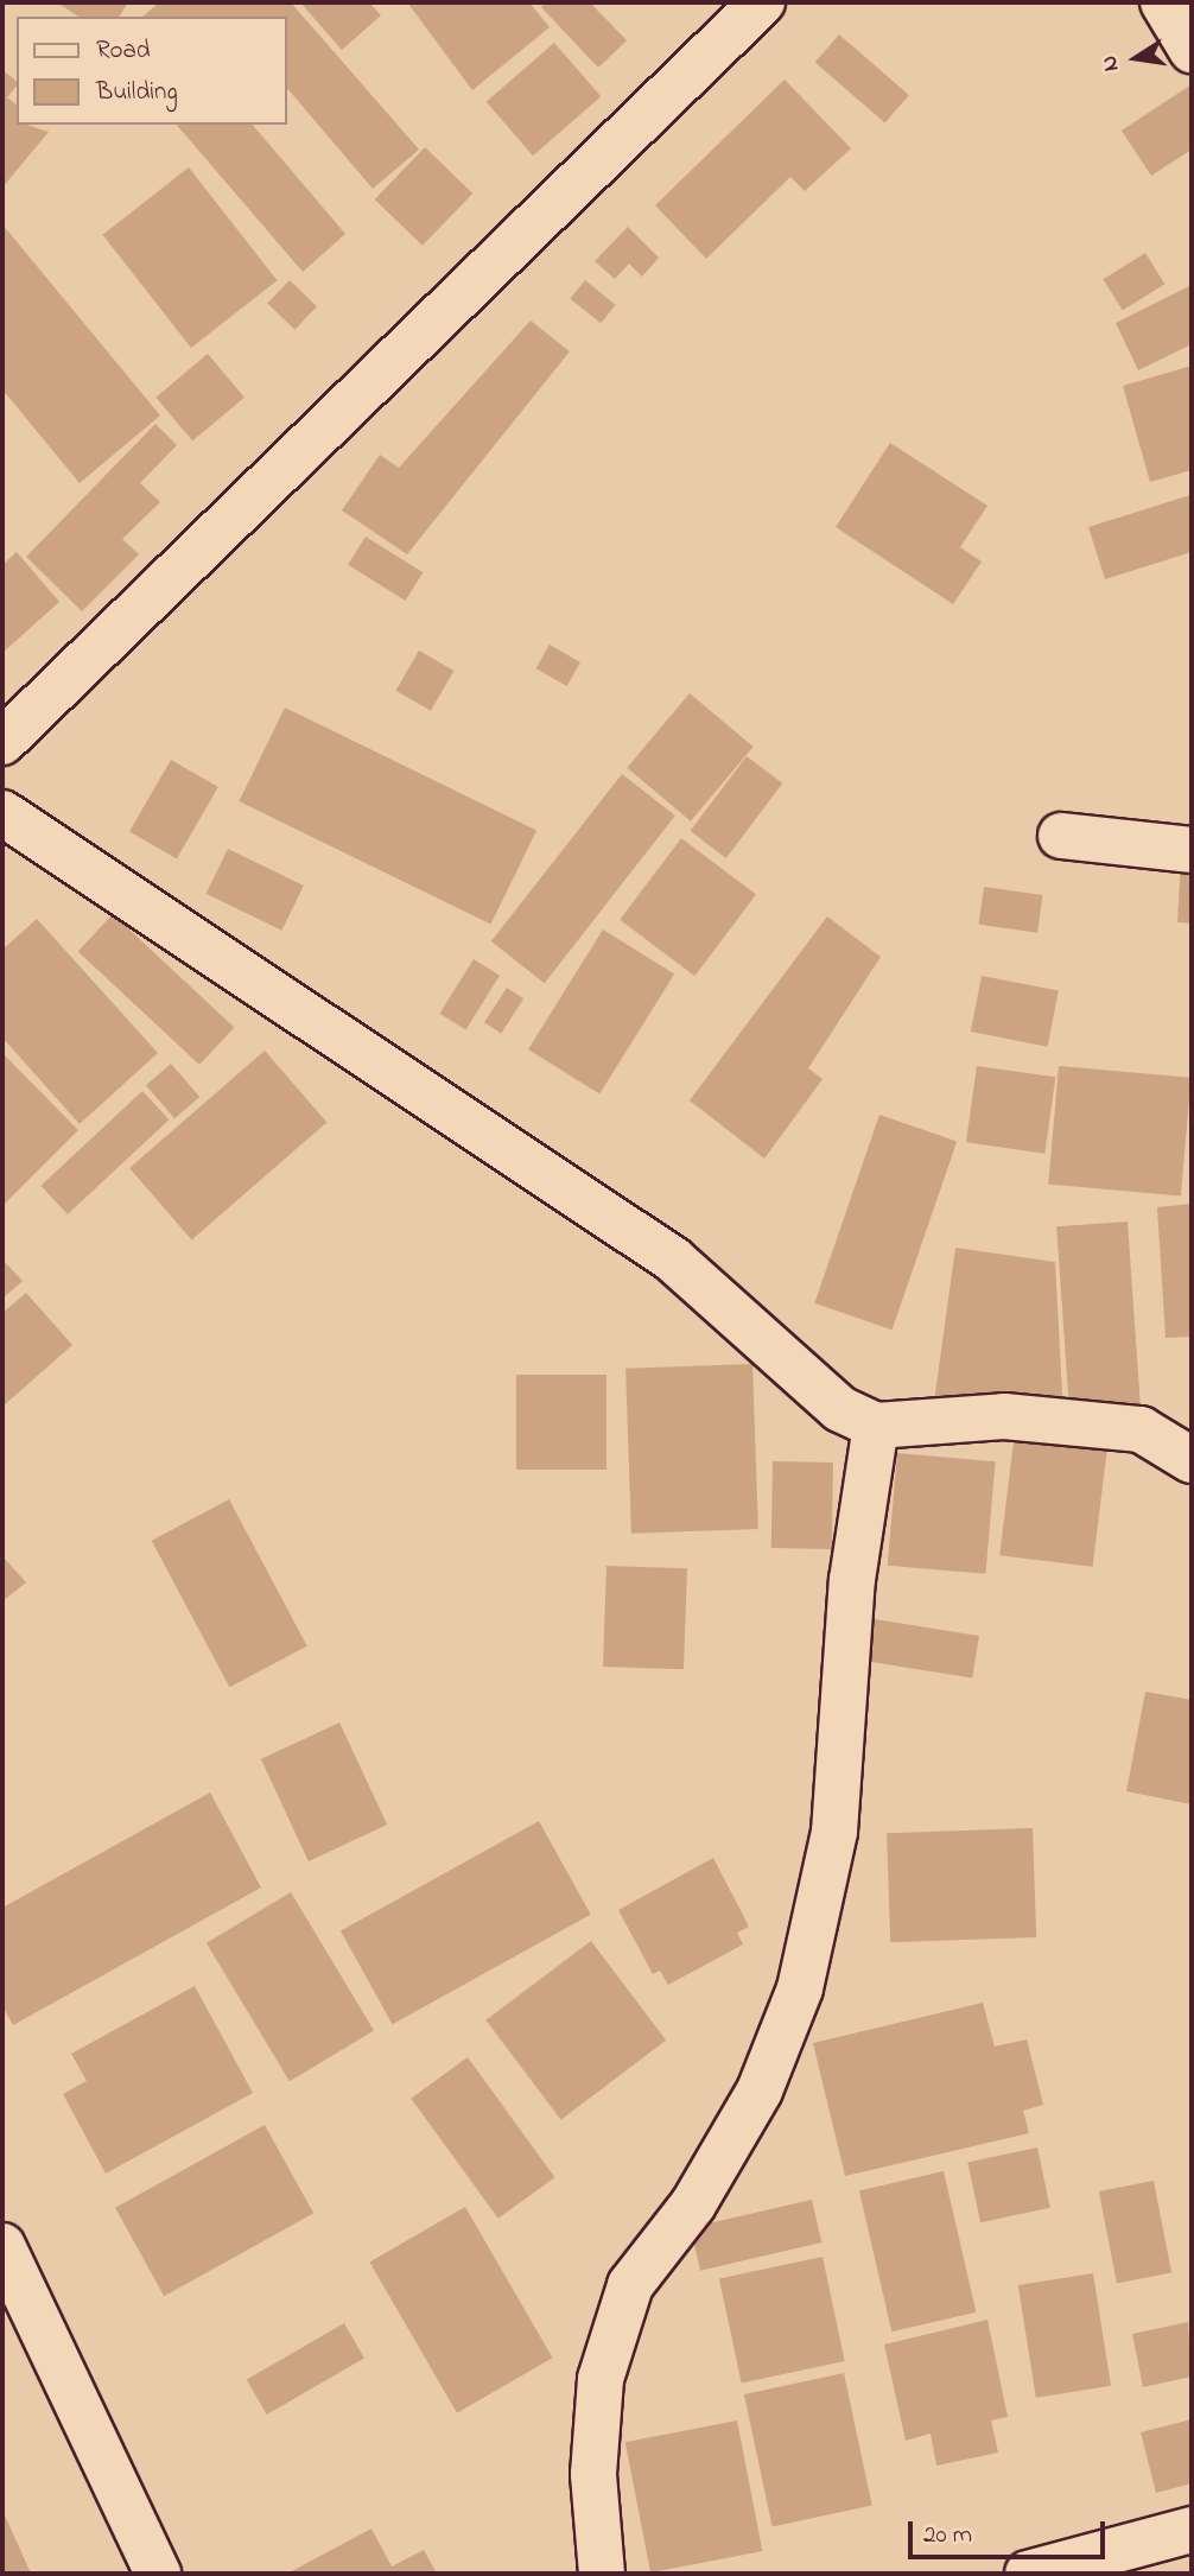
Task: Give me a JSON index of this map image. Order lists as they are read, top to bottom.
{
  "legend": ["Road", "Building"],
  "scale_bar": "20 m",
  "north": "left"
}
